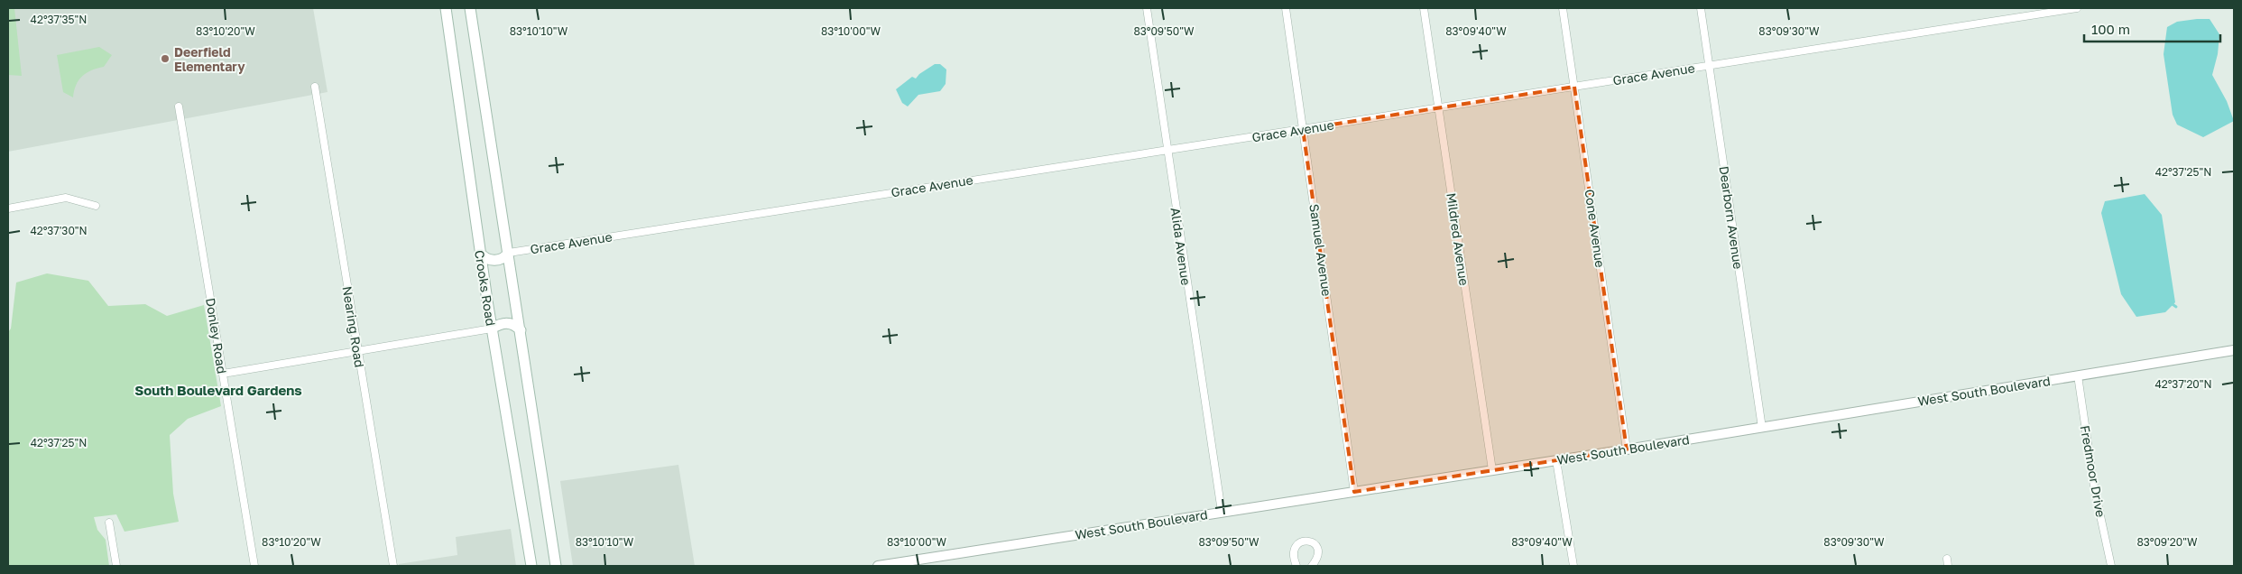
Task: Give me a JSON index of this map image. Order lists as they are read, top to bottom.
{
  "streets": {
    "main road": ["Crooks Road"],
    "street": [
      "Grace Avenue",
      "Dearborn Avenue",
      "Cone Avenue",
      "Mildred Avenue",
      "Alida Avenue",
      "Samuel Avenue",
      "Nearing Road",
      "Donley Road",
      "West South Boulevard",
      "Fredmoor Drive"
    ]
  },
  "crossings": [
    ["Grace Avenue", "Dearborn Avenue"],
    ["Grace Avenue", "Cone Avenue"],
    ["Grace Avenue", "Mildred Avenue"],
    ["Grace Avenue", "Alida Avenue"],
    ["Grace Avenue", "Samuel Avenue"],
    ["Dearborn Avenue", "West South Boulevard"],
    ["Cone Avenue", "West South Boulevard"],
    ["Mildred Avenue", "West South Boulevard"],
    ["Alida Avenue", "West South Boulevard"],
    ["Samuel Avenue", "West South Boulevard"],
    ["West South Boulevard", "Fredmoor Drive"]
  ],
  "districts": ["South Boulevard Gardens"],
  "places": ["Deerfield Elementary"],
  "scale_bar": "100 m",
  "coordinates": [
    "42°37'35\"N",
    "83°10'20\"W",
    "83°10'10\"W",
    "83°10'00\"W",
    "83°09'50\"W",
    "83°09'40\"W",
    "83°09'30\"W",
    "42°37'25\"N",
    "42°37'30\"N",
    "42°37'20\"N",
    "83°09'20\"W"
  ]
}
